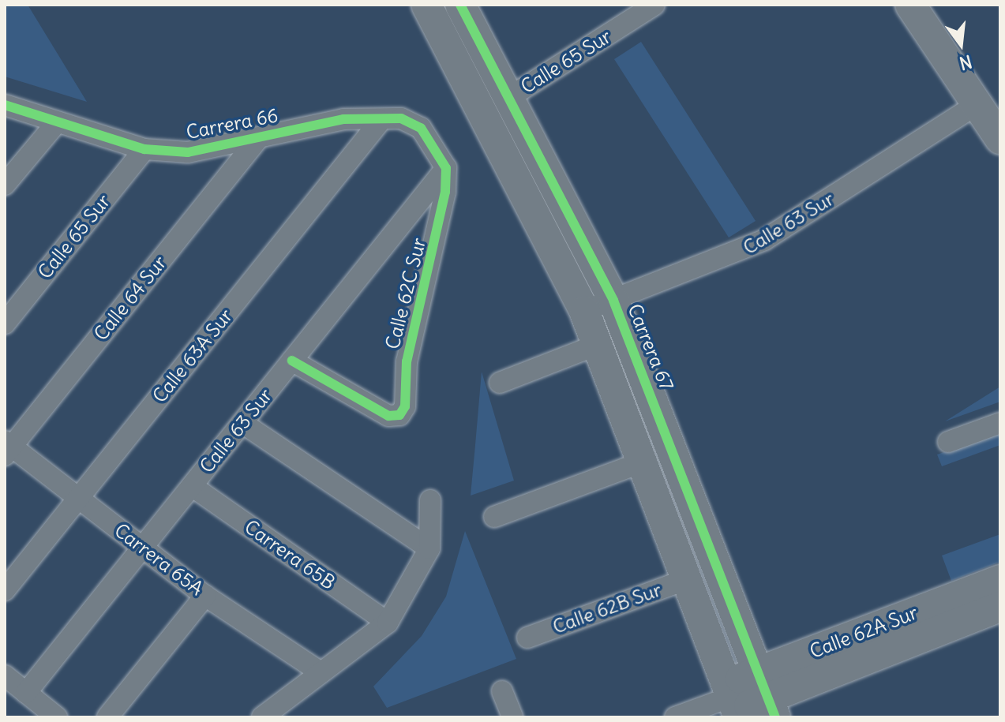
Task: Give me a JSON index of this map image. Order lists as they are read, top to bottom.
{
  "streets": {
    "street": [
      "Calle 65 Sur",
      "Carrera 66",
      "Calle 63 Sur",
      "Calle 62C Sur",
      "Calle 64 Sur",
      "Carrera 67",
      "Calle 63A Sur",
      "Carrera 65B",
      "Carrera 65A",
      "Calle 62B Sur",
      "Calle 62A Sur"
    ]
  },
  "crossings": [
    ["Calle 65 Sur", "Carrera 66"],
    ["Calle 65 Sur", "Carrera 67"],
    ["Carrera 66", "Calle 63 Sur"],
    ["Carrera 66", "Calle 62C Sur"],
    ["Carrera 66", "Calle 64 Sur"],
    ["Carrera 66", "Calle 63A Sur"],
    ["Calle 63 Sur", "Calle 62C Sur"],
    ["Calle 63 Sur", "Carrera 67"],
    ["Calle 63 Sur", "Carrera 65B"],
    ["Calle 63 Sur", "Carrera 65A"],
    ["Calle 64 Sur", "Carrera 65A"],
    ["Carrera 67", "Calle 62A Sur"],
    ["Calle 63A Sur", "Carrera 65A"]
  ],
  "north": "bottom"
}
